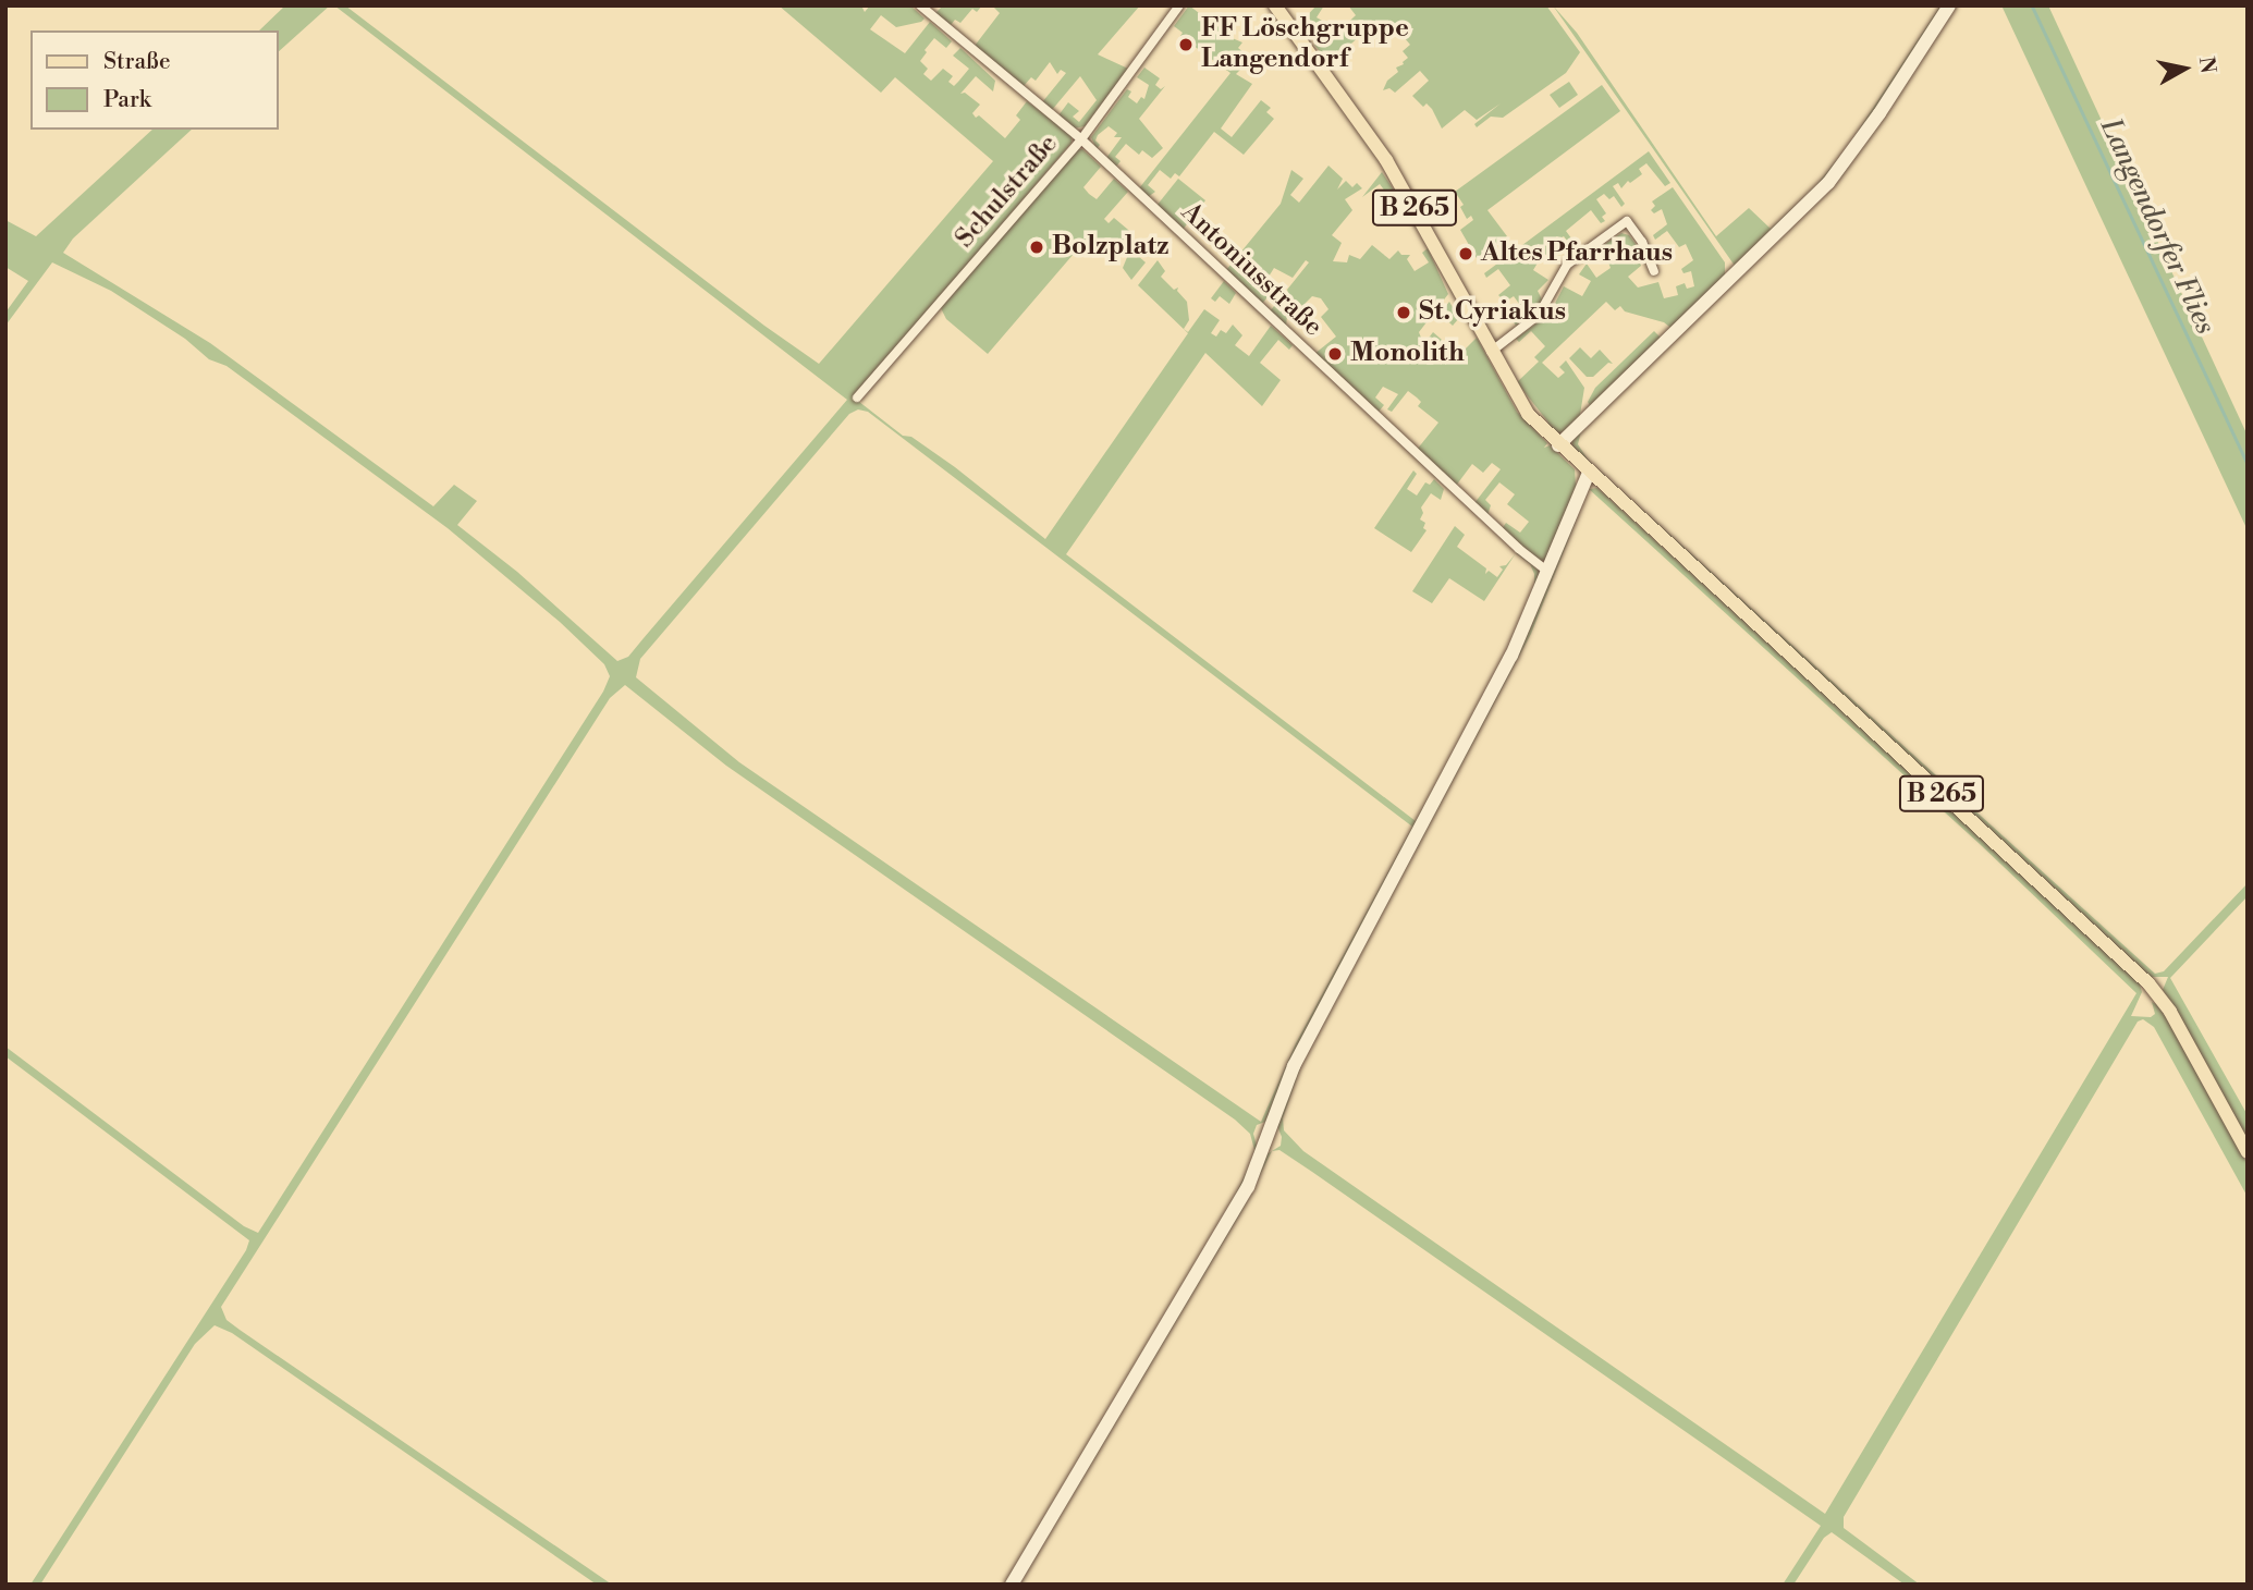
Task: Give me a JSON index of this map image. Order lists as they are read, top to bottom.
{
  "streets": {
    "main road": ["B 265"],
    "street": ["Schulstraße", "Antoniusstraße"]
  },
  "crossings": [
    ["Schulstraße", "Antoniusstraße"]
  ],
  "water": ["Langendorfer Flies"],
  "places": [
    "FF Löschgruppe Langendorf",
    "Bolzplatz",
    "Altes Pfarrhaus",
    "St. Cyriakus",
    "Monolith"
  ],
  "legend": ["Straße", "Park"],
  "north": "right"
}
